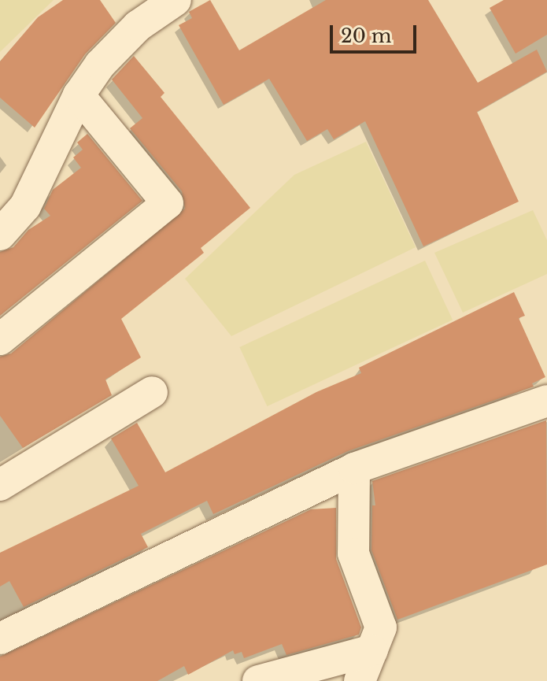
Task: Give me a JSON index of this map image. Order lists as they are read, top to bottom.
{
  "scale_bar": "20 m"
}
